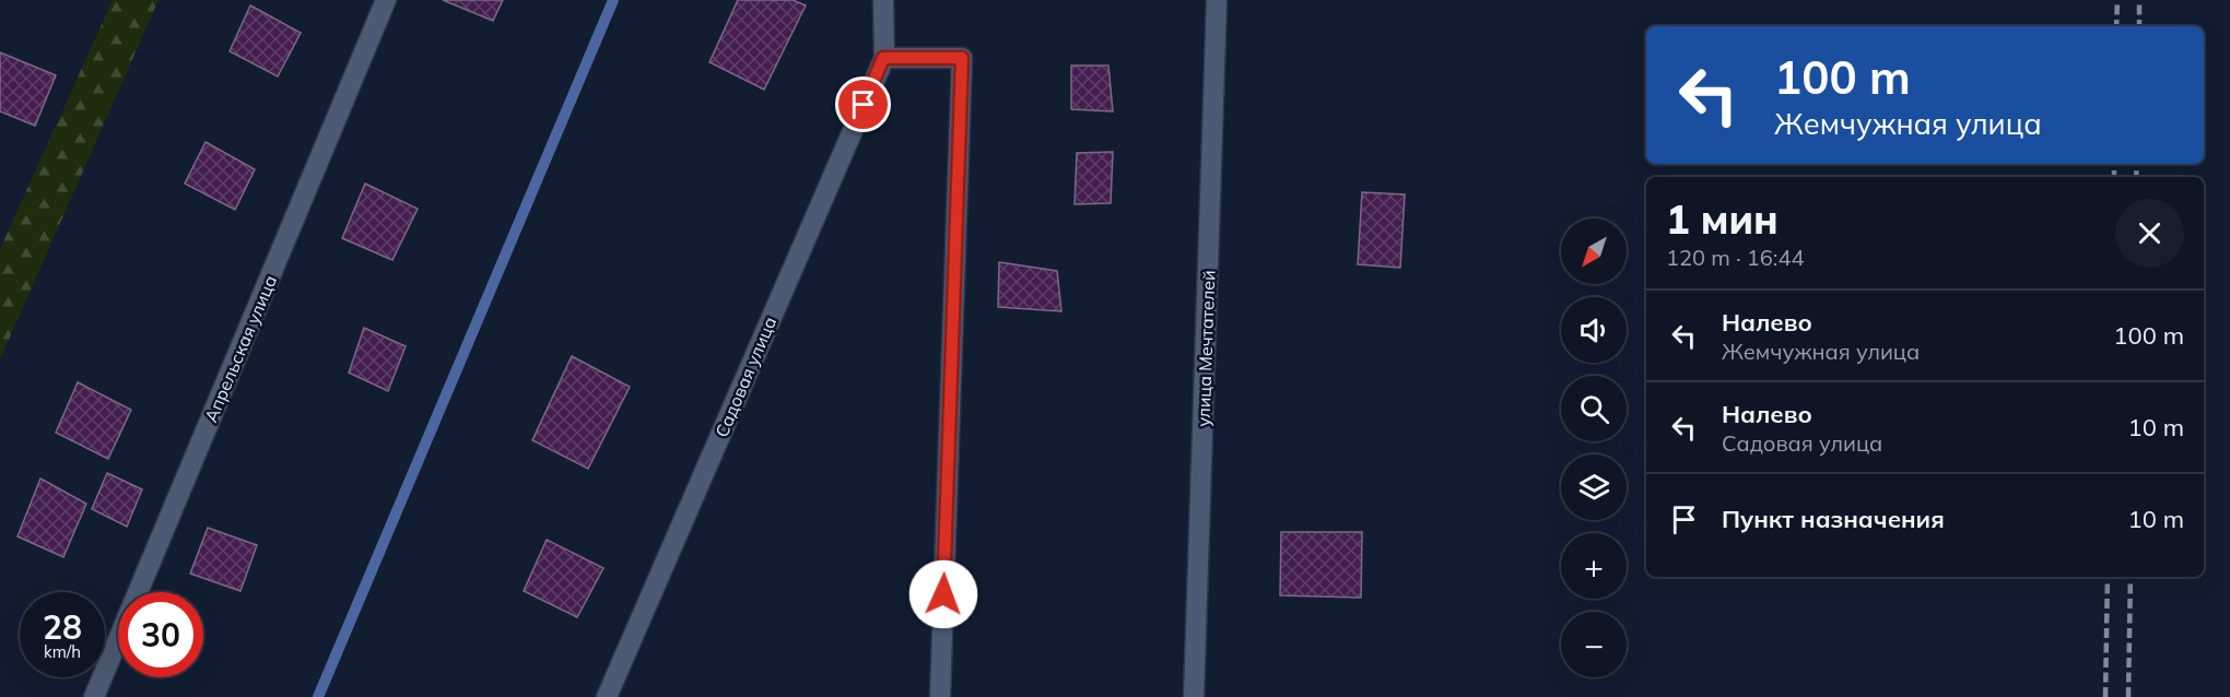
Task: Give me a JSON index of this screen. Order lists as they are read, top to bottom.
{
  "streets": {
    "street": ["Апрельская улица", "улица Мечтателей", "Садовая улица"]
  },
  "north": "bottom left",
  "page": {
    "turn": ["100 m", "Жемчужная улица"],
    "heading": ["1 мин", "120 m · 16:44"],
    "map_buttons": ["+", "−"],
    "list": [
      {
        "name": "Налево",
        "note": "Жемчужная улица",
        "value": "100 m"
      },
      {
        "name": "Налево",
        "note": "Садовая улица",
        "value": "10 m"
      },
      {
        "name": "Пункт назначения",
        "value": "10 m"
      }
    ],
    "speed": "28 km/h",
    "limit": "30"
  }
}
